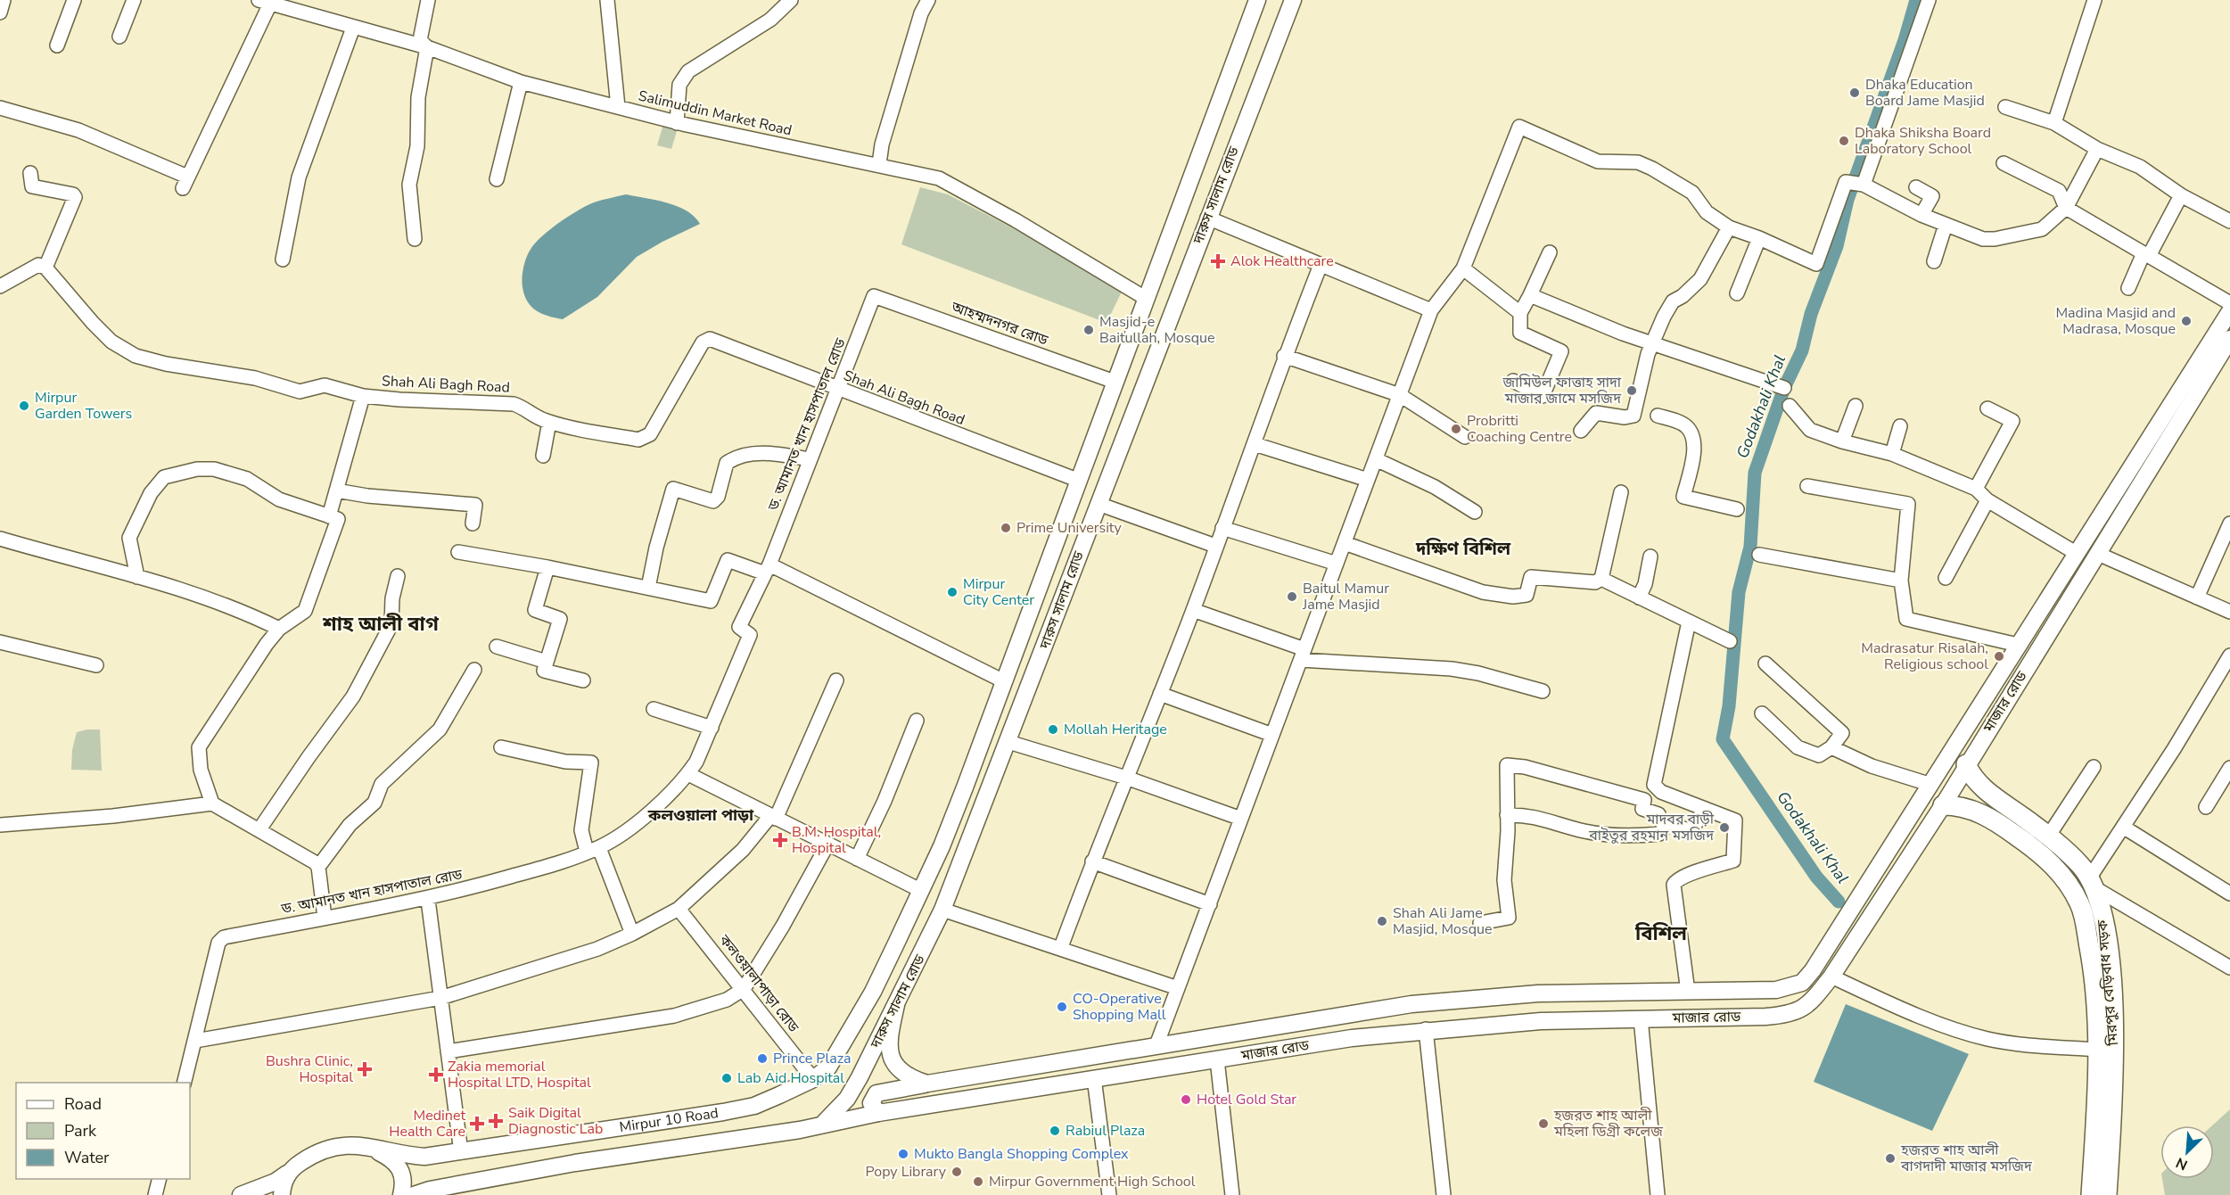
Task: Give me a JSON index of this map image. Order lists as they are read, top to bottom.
{
  "streets": {
    "highway": ["মিরপুর বেড়িবাধ সড়ক"],
    "main road": ["দারুস সালাম রোড", "মাজার রোড", "Mirpur 10 Road"],
    "street": [
      "Salimuddin Market Road",
      "আহম্মদনগর রোড",
      "Shah Ali Bagh Road",
      "ড. আমানত খান হাসপাতাল রোড",
      "কলওয়ালাপাড়া রোড"
    ]
  },
  "crossings": [
    ["Salimuddin Market Road", "দারুস সালাম রোড"],
    ["দারুস সালাম রোড", "আহম্মদনগর রোড"],
    ["দারুস সালাম রোড", "Shah Ali Bagh Road"],
    ["দারুস সালাম রোড", "মাজার রোড"],
    ["দারুস সালাম রোড", "কলওয়ালাপাড়া রোড"],
    ["দারুস সালাম রোড", "Mirpur 10 Road"],
    ["আহম্মদনগর রোড", "ড. আমানত খান হাসপাতাল রোড"],
    ["Shah Ali Bagh Road", "ড. আমানত খান হাসপাতাল রোড"],
    ["মাজার রোড", "মিরপুর বেড়িবাধ সড়ক"],
    ["মাজার রোড", "Mirpur 10 Road"],
    ["কলওয়ালাপাড়া রোড", "Mirpur 10 Road"]
  ],
  "districts": [
    "দক্ষিণ বিশিল",
    "শাহ আলী বাগ",
    "কলওয়ালা পাড়া",
    "বিশিল"
  ],
  "water": ["Godakhali Khal"],
  "places": {
    "other": [
      "Dhaka Education Board Jame Masjid",
      "Dhaka Shiksha Board Laboratory School",
      "Madina Masjid and Madrasa, Mosque",
      "Masjid-e Baitullah, Mosque",
      "জামিউল ফাত্তাহ সাদা মাজার জামে মসজিদ",
      "Mirpur Garden Towers",
      "Probritti Coaching Centre",
      "Prime University",
      "Mirpur City Center",
      "Baitul Mamur Jame Masjid",
      "Madrasatur Risalah, Religious school",
      "Mollah Heritage",
      "মাদবর বাড়ী বাইতুর রহমান মসজিদ",
      "Shah Ali Jame Masjid, Mosque",
      "CO-Operative Shopping Mall",
      "Prince Plaza",
      "Lab Aid Hospital",
      "Hotel Gold Star",
      "হজরত শাহ আলী মহিলা ডিগ্রী কলেজ",
      "Rabiul Plaza",
      "Mukto Bangla Shopping Complex",
      "হজরত শাহ আলী বাগদাদী মাজার মসজিদ",
      "Popy Library",
      "Mirpur Government High School"
    ],
    "health": [
      "Alok Healthcare",
      "B.M. Hospital, Hospital",
      "Bushra Clinic, Hospital",
      "Zakia memorial Hospital LTD, Hospital",
      "Saik Digital Diagnostic Lab",
      "Medinet Health Care"
    ]
  },
  "legend": ["Road", "Park", "Water"],
  "north": "bottom left"
}
